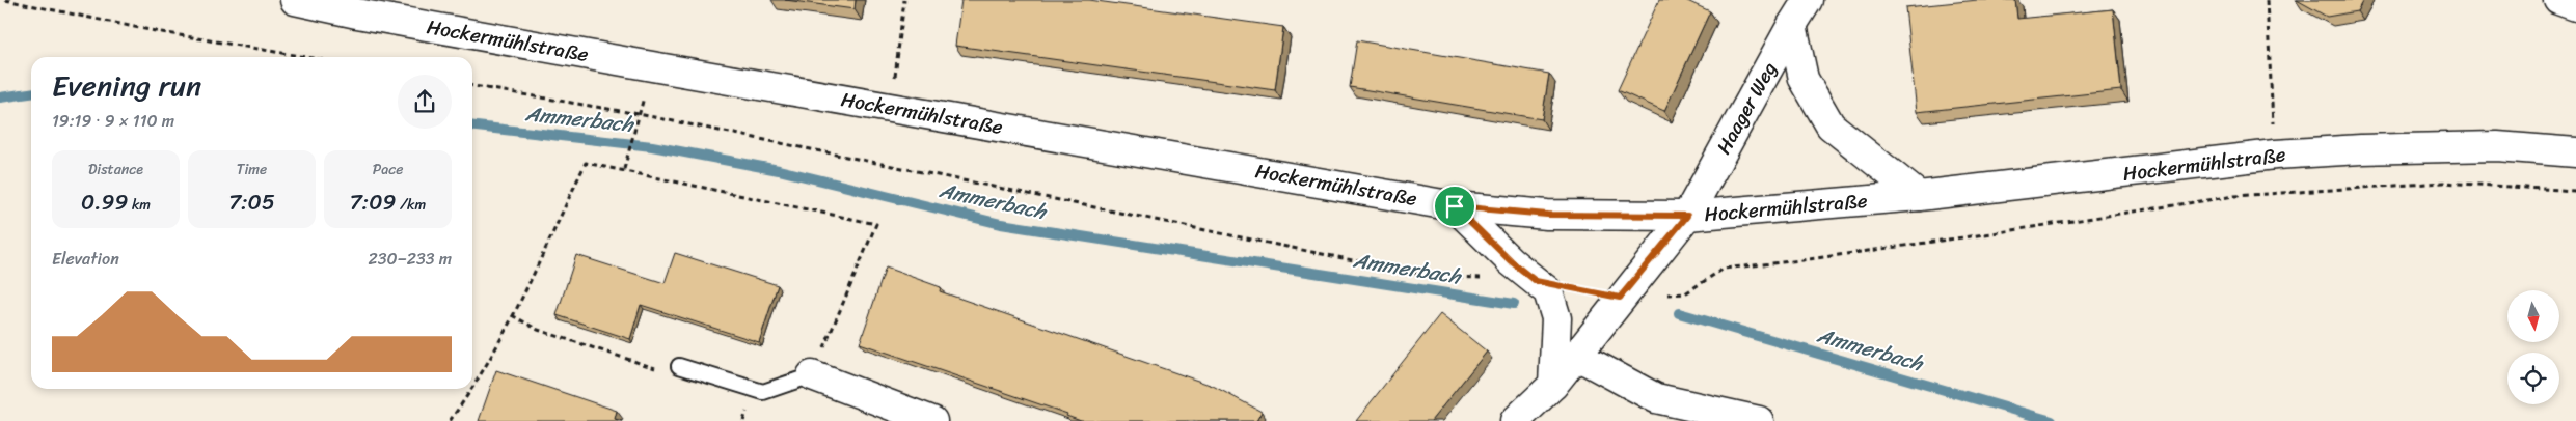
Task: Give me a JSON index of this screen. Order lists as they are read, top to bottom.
{
  "streets": {
    "main road": ["Hockermühlstraße", "Haager Weg"]
  },
  "crossings": [
    ["Hockermühlstraße", "Haager Weg"]
  ],
  "water": ["Ammerbach"],
  "north": "bottom",
  "page": {
    "heading": ["Evening run", "19:19 · 9 × 110 m"],
    "stats": [
      ["Distance", "0.99 km"],
      ["Time", "7:05"],
      ["Pace", "7:09 /km"]
    ],
    "chart": ["Elevation", "230–233 m"]
  }
}
